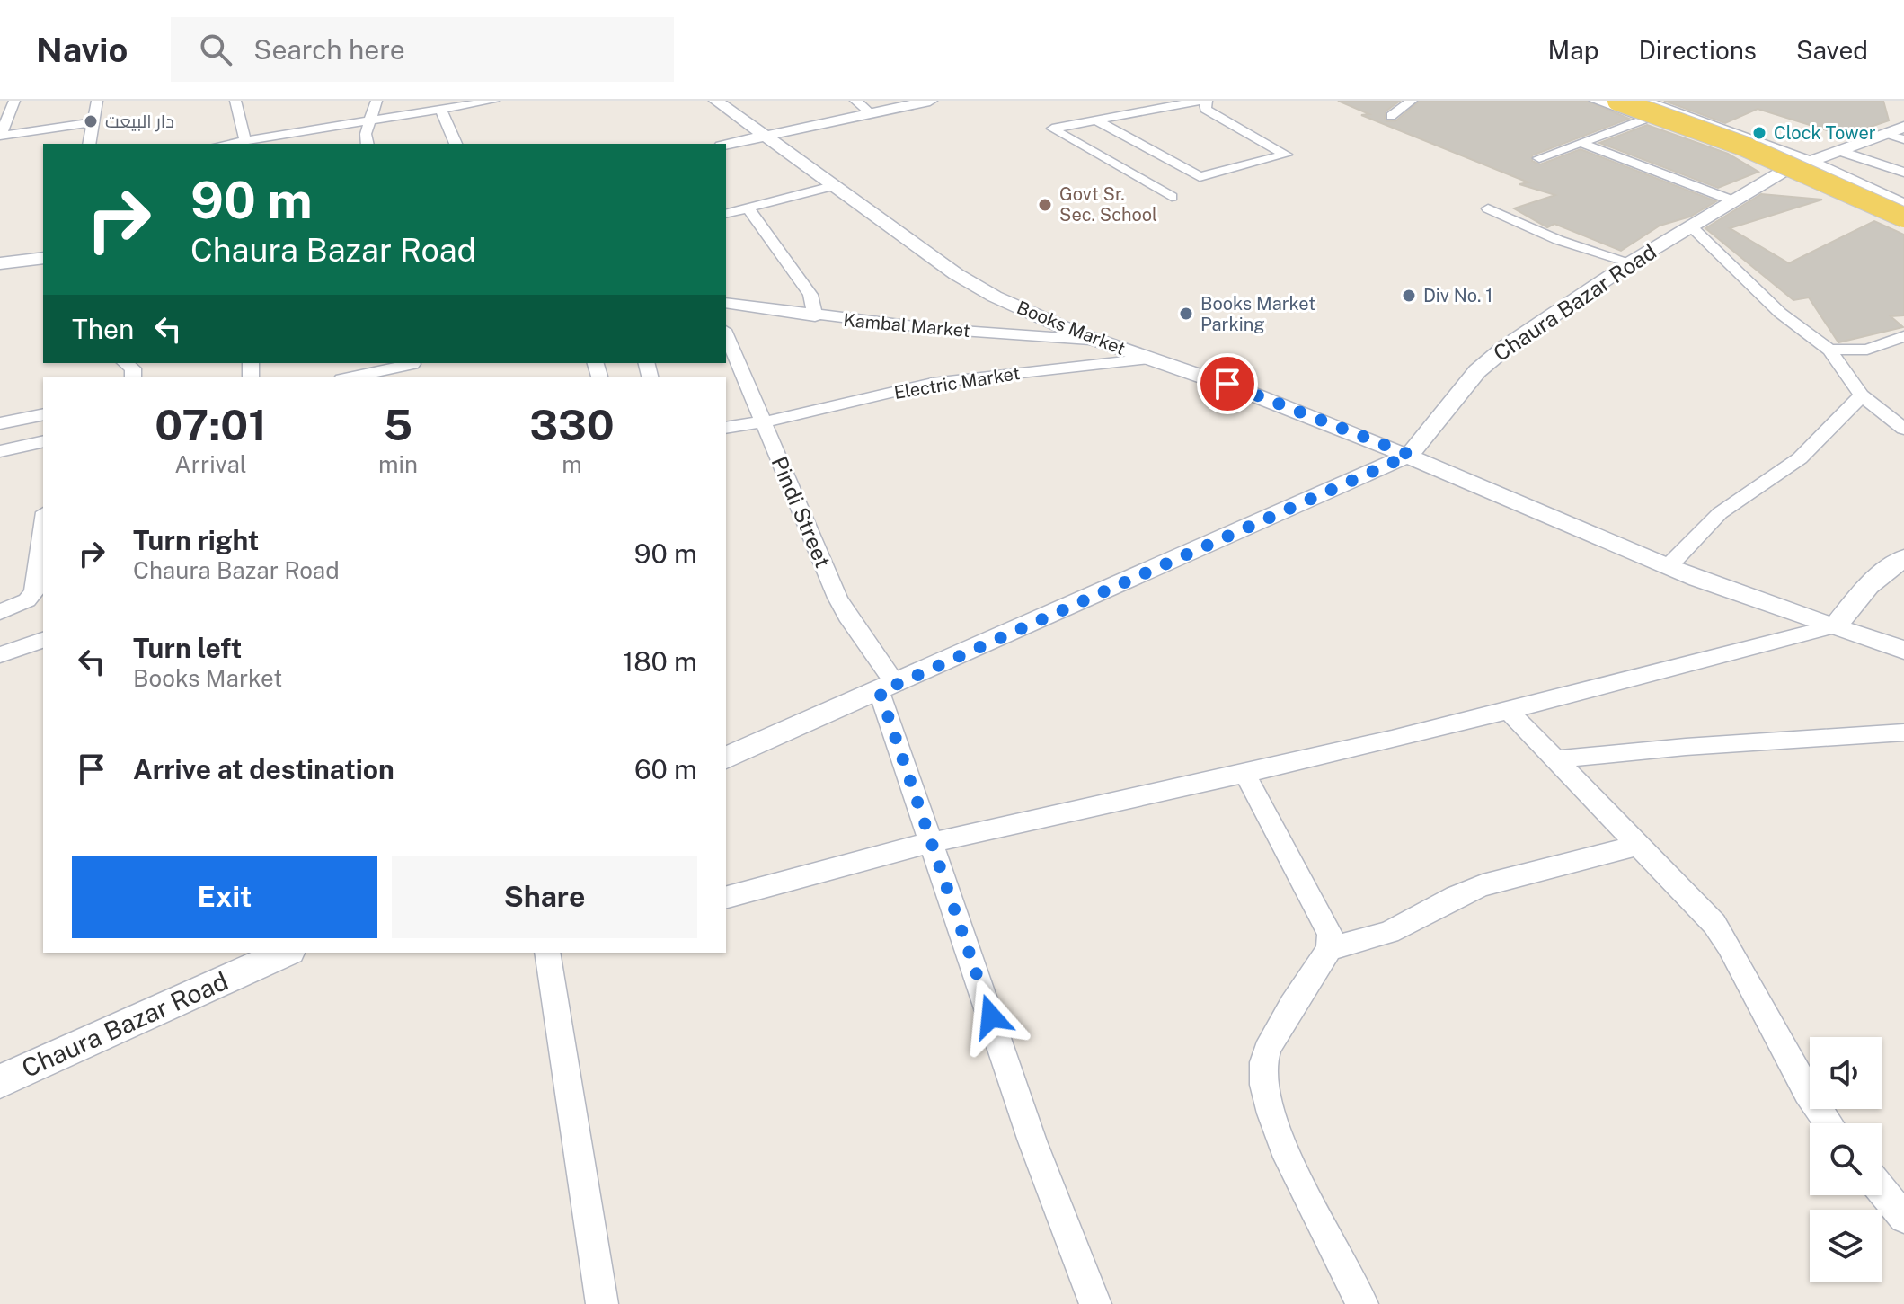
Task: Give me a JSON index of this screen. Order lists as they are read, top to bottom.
{
  "streets": {
    "street": [
      "Chaura Bazar Road",
      "Kambal Market",
      "Books Market",
      "Electric Market",
      "Pindi Street"
    ]
  },
  "crossings": [
    ["Chaura Bazar Road", "Books Market"],
    ["Chaura Bazar Road", "Pindi Street"],
    ["Kambal Market", "Books Market"],
    ["Books Market", "Electric Market"],
    ["Electric Market", "Pindi Street"]
  ],
  "places": [
    "دار البیعت",
    "Clock Tower",
    "Govt Sr. Sec. School",
    "Div No. 1",
    "Books Market Parking"
  ],
  "page": {
    "header": "Navio",
    "search": "Search here",
    "nav": ["Map", "Directions", "Saved"],
    "turn": ["90 m", "Chaura Bazar Road"],
    "then": "Then",
    "eta": [
      "07:01",
      "Arrival",
      "5",
      "min",
      "330",
      "m"
    ],
    "list": [
      {
        "name": "Turn right",
        "note": "Chaura Bazar Road",
        "value": "90 m"
      },
      {
        "name": "Turn left",
        "note": "Books Market",
        "value": "180 m"
      },
      {
        "name": "Arrive at destination",
        "value": "60 m"
      }
    ],
    "buttons": ["Exit", "Share"]
  }
}
